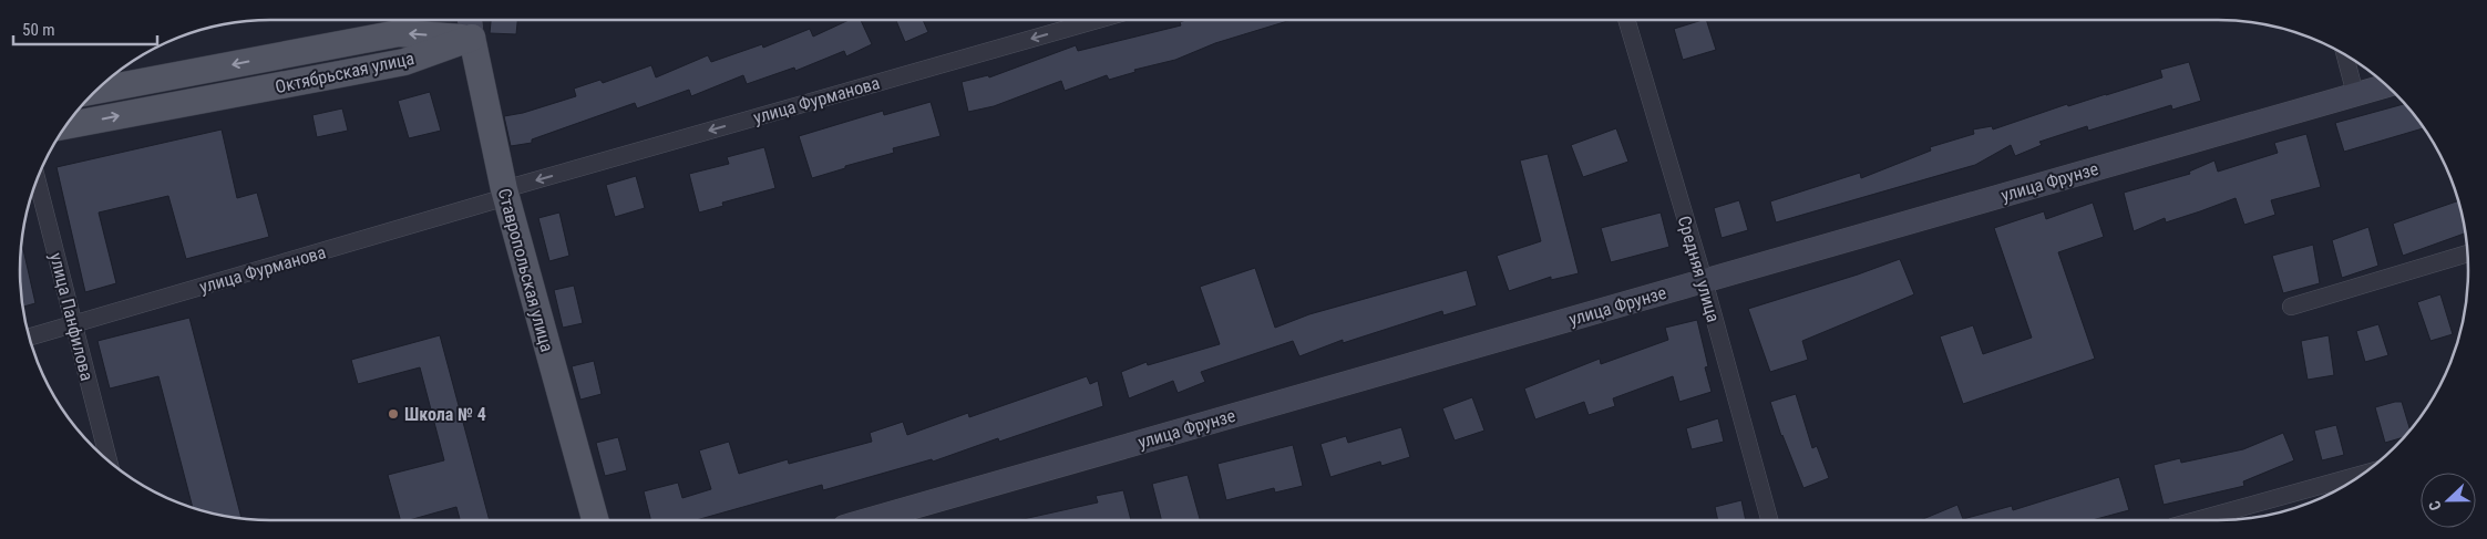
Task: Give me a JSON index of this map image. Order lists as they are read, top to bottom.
{
  "streets": {
    "main road": ["Октябрьская улица", "Ставропольская улица"],
    "street": [
      "улица Фурманова",
      "улица Фрунзе",
      "Средняя улица",
      "улица Панфилова"
    ]
  },
  "crossings": [
    ["Октябрьская улица", "Ставропольская улица"],
    ["улица Фурманова", "Ставропольская улица"],
    ["улица Фурманова", "улица Панфилова"],
    ["улица Фрунзе", "Средняя улица"]
  ],
  "one_way": ["улица Фурманова"],
  "places": ["Школа № 4"],
  "scale_bar": "50 m",
  "north": "left"
}
